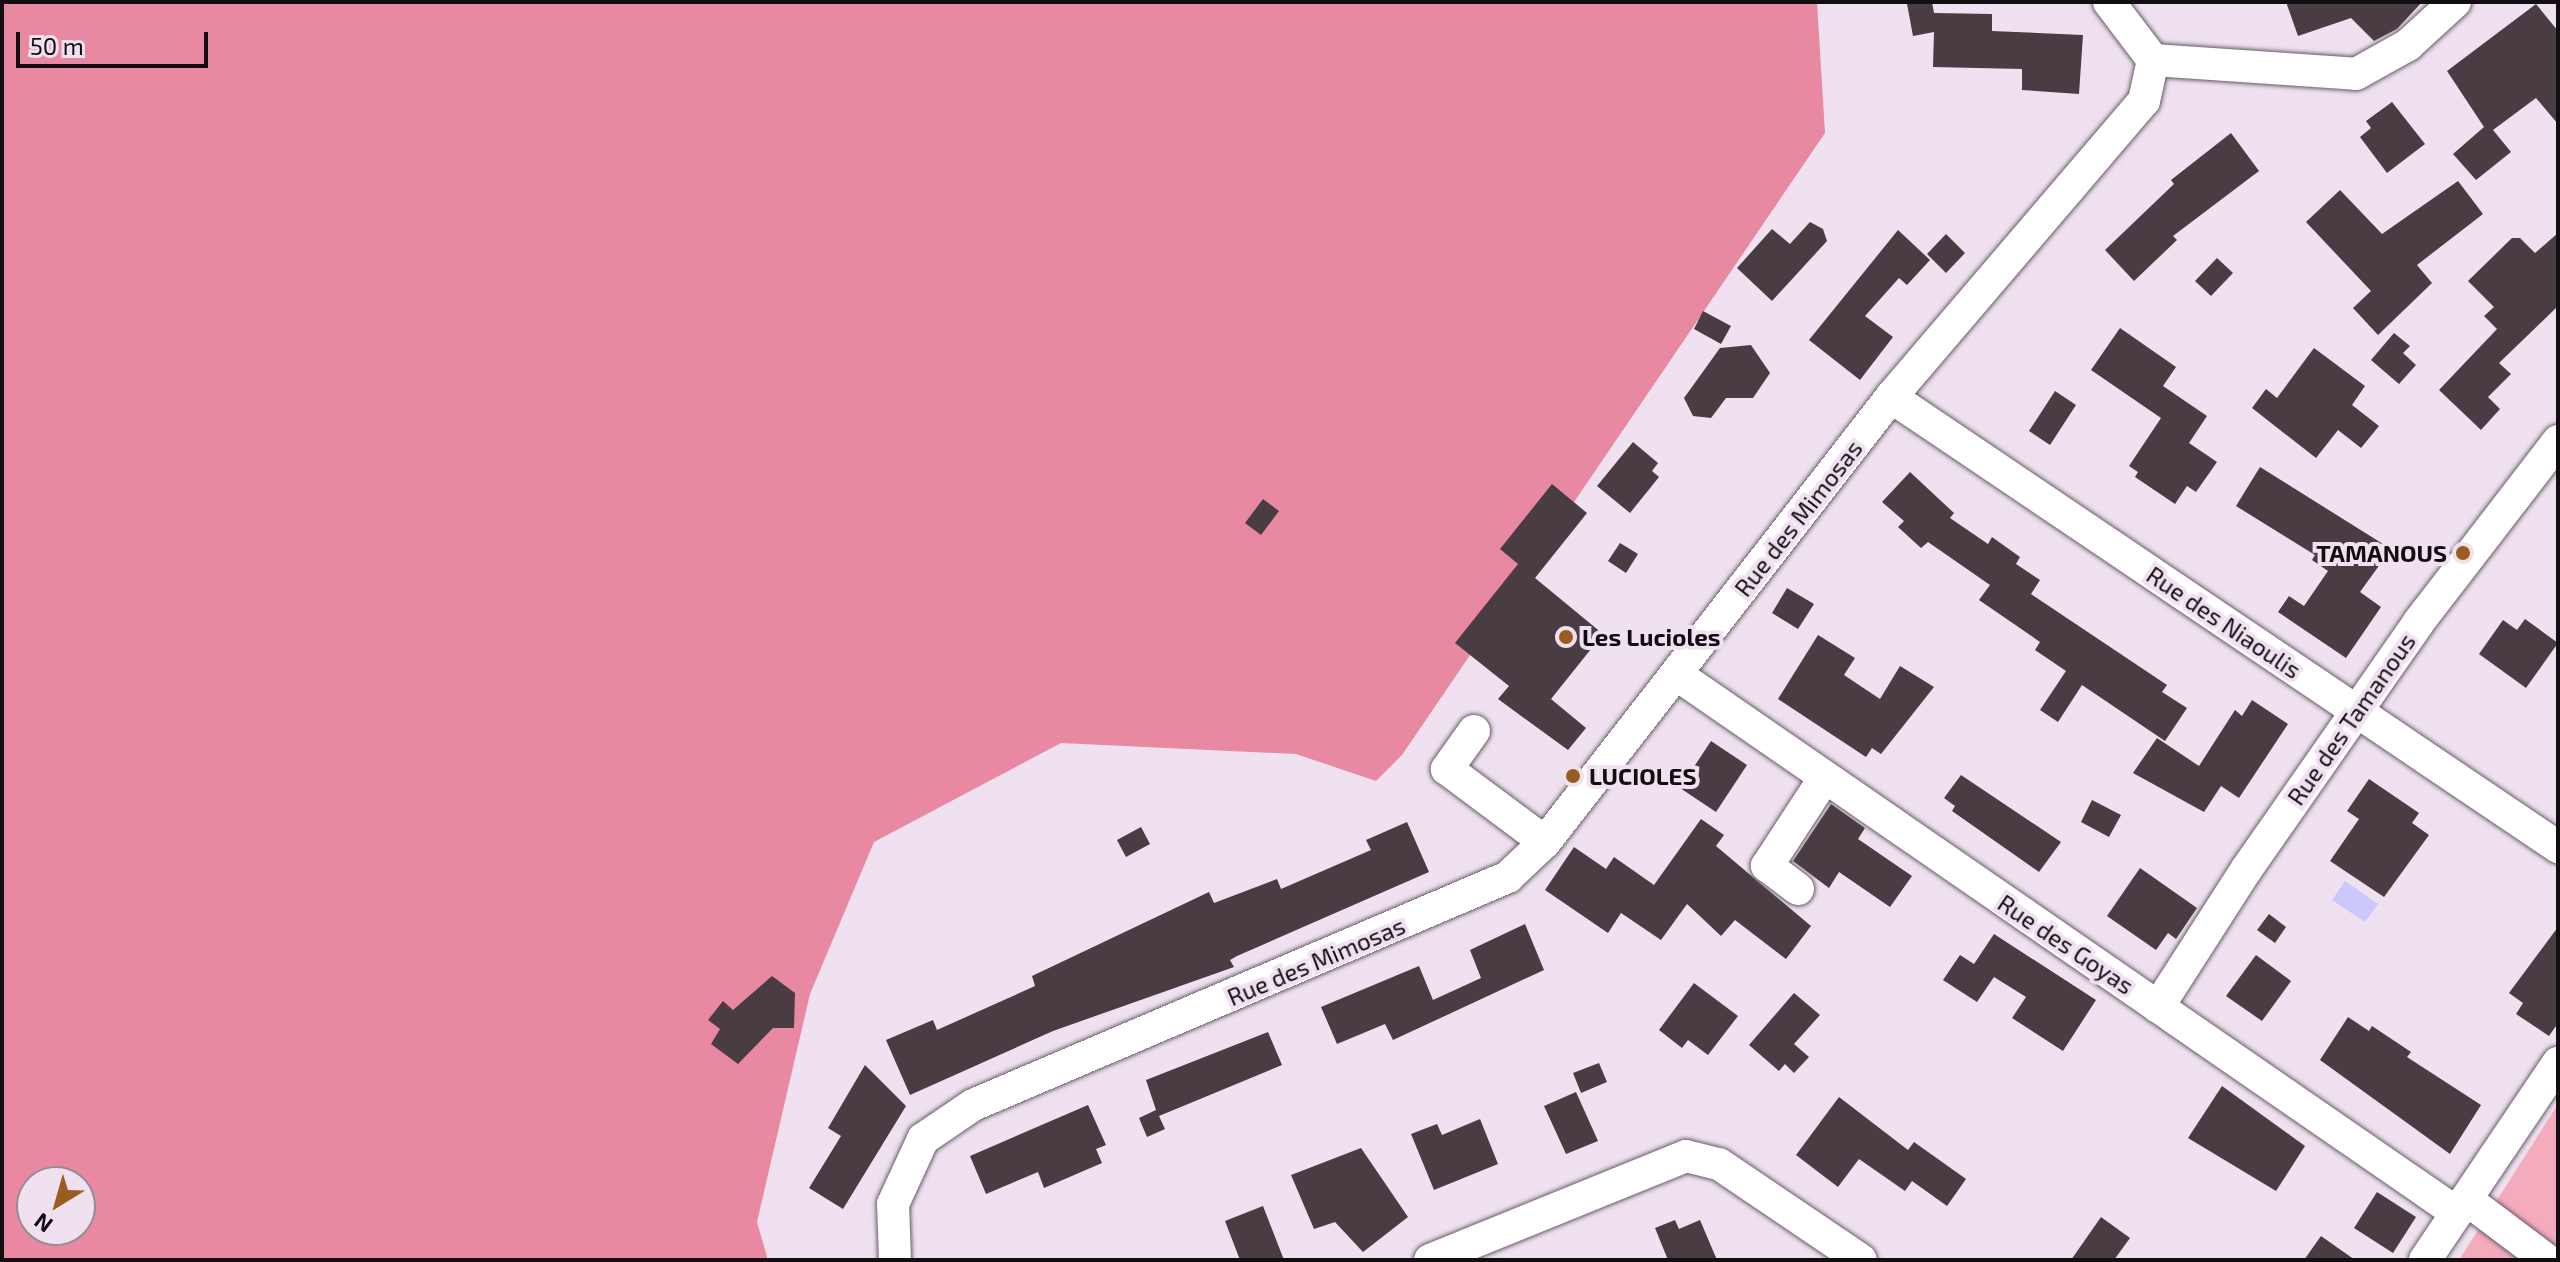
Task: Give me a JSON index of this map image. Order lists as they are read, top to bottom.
{
  "streets": {
    "street": [
      "Rue des Mimosas",
      "Rue des Niaoulis",
      "Rue des Tamanous",
      "Rue des Goyas"
    ]
  },
  "crossings": [
    ["Rue des Mimosas", "Rue des Niaoulis"],
    ["Rue des Mimosas", "Rue des Goyas"],
    ["Rue des Niaoulis", "Rue des Tamanous"],
    ["Rue des Tamanous", "Rue des Goyas"]
  ],
  "places": ["TAMANOUS", "Les Lucioles", "LUCIOLES"],
  "scale_bar": "50 m",
  "north": "bottom left"
}
